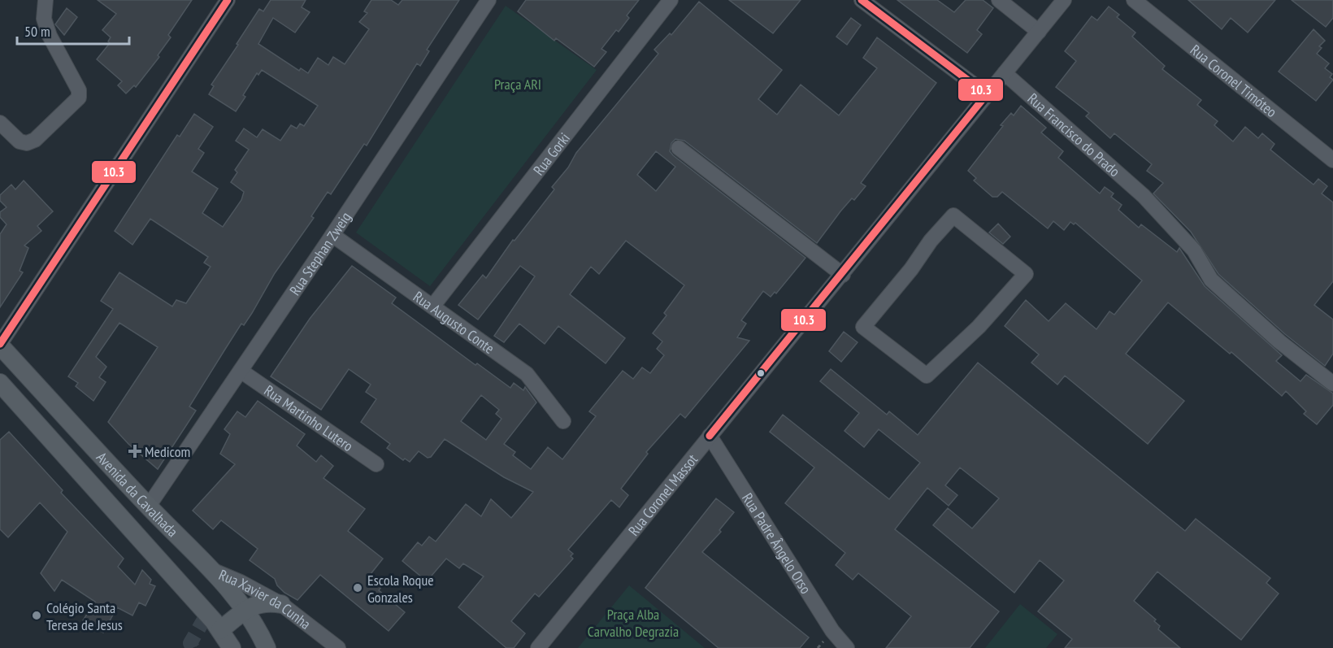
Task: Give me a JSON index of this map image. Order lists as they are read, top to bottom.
{
  "streets": {
    "main road": ["Avenida da Cavalhada"],
    "street": [
      "Rua Coronel Timóteo",
      "Rua Francisco do Prado",
      "Rua Gorki",
      "Rua Stephan Zweig",
      "Rua Augusto Conte",
      "Rua Martinho Lutero",
      "Rua Coronel Massot",
      "Rua Padre Ângelo Orso",
      "Rua Xavier da Cunha"
    ]
  },
  "crossings": [
    ["Rua Francisco do Prado", "Rua Coronel Massot"],
    ["Rua Gorki", "Rua Augusto Conte"],
    ["Rua Stephan Zweig", "Rua Augusto Conte"],
    ["Rua Stephan Zweig", "Rua Martinho Lutero"],
    ["Rua Stephan Zweig", "Avenida da Cavalhada"],
    ["Avenida da Cavalhada", "Rua Xavier da Cunha"],
    ["Rua Coronel Massot", "Rua Padre Ângelo Orso"]
  ],
  "parks": ["Praça ARI", "Praça Alba Carvalho Degrazia"],
  "places": {
    "health": ["Medicom"],
    "other": ["Escola Roque Gonzales", "Colégio Santa Teresa de Jesus"]
  },
  "lines": ["transit line 10.3"],
  "scale_bar": "50 m"
}
